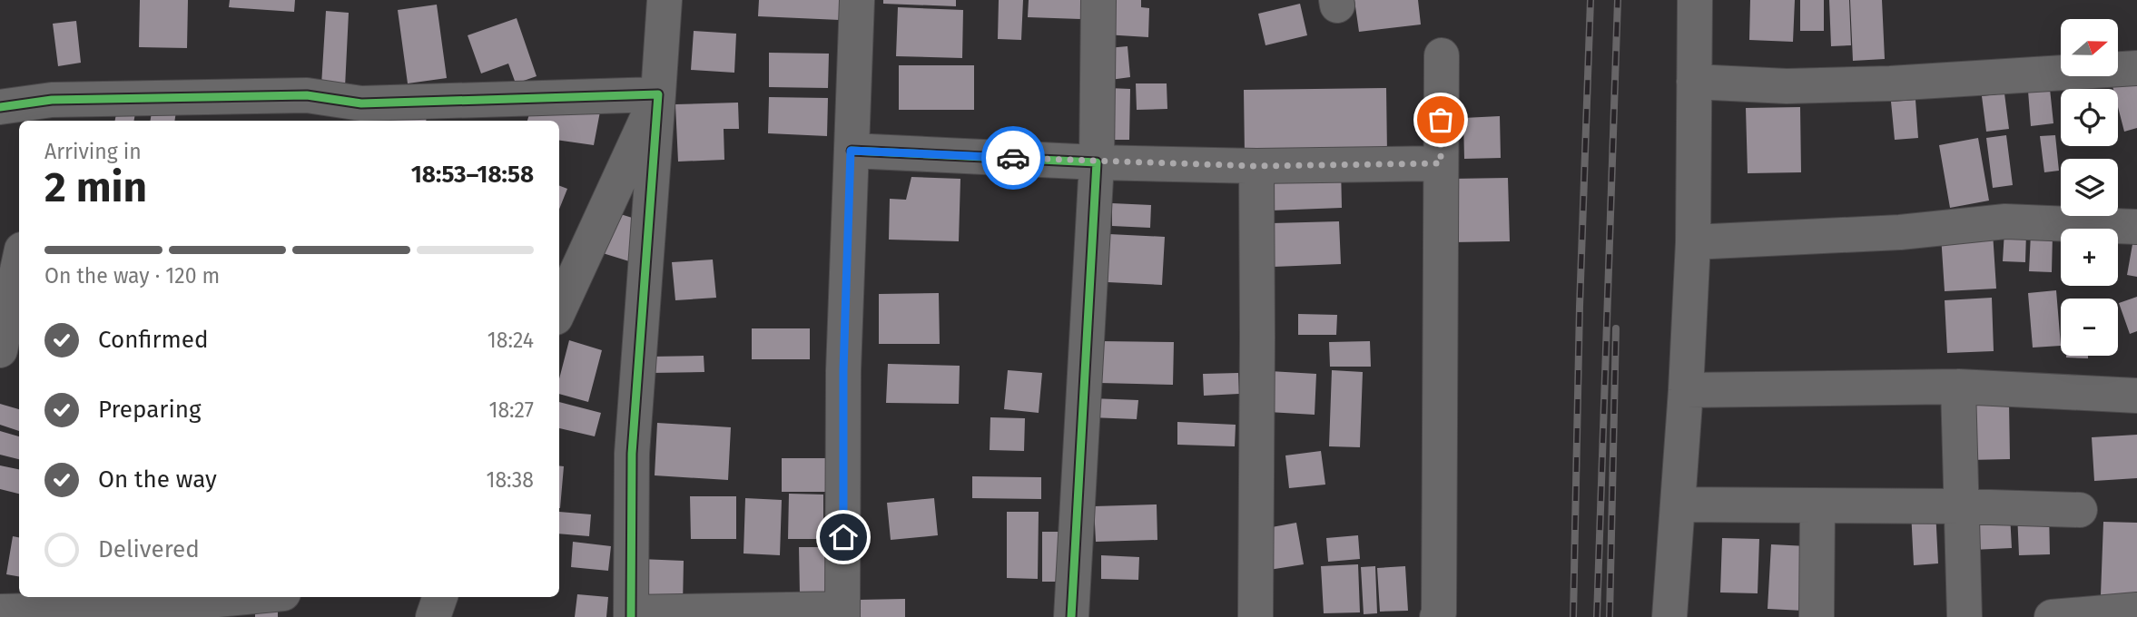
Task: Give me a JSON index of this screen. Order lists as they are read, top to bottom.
{
  "north": "right",
  "page": {
    "map_buttons": ["+", "−"],
    "heading": ["2 min", "Arriving in", "18:53–18:58"],
    "bar": "On the way · 120 m",
    "list": [
      ["Confirmed", "18:24"],
      ["Preparing", "18:27"],
      ["On the way", "18:38"],
      "Delivered"
    ]
  }
}
